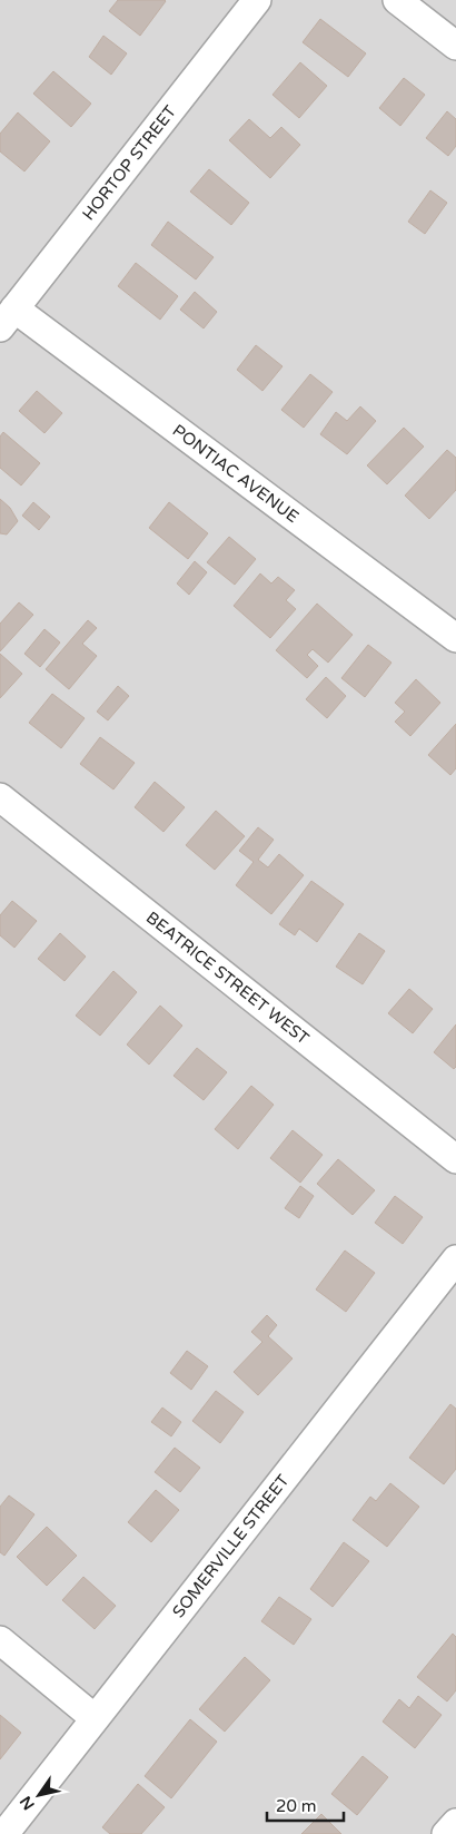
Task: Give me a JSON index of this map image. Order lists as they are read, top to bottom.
{
  "streets": {
    "street": [
      "HORTOP STREET",
      "PONTIAC AVENUE",
      "BEATRICE STREET WEST",
      "SOMERVILLE STREET"
    ]
  },
  "crossings": [
    ["HORTOP STREET", "PONTIAC AVENUE"]
  ],
  "scale_bar": "20 m",
  "north": "bottom left"
}
